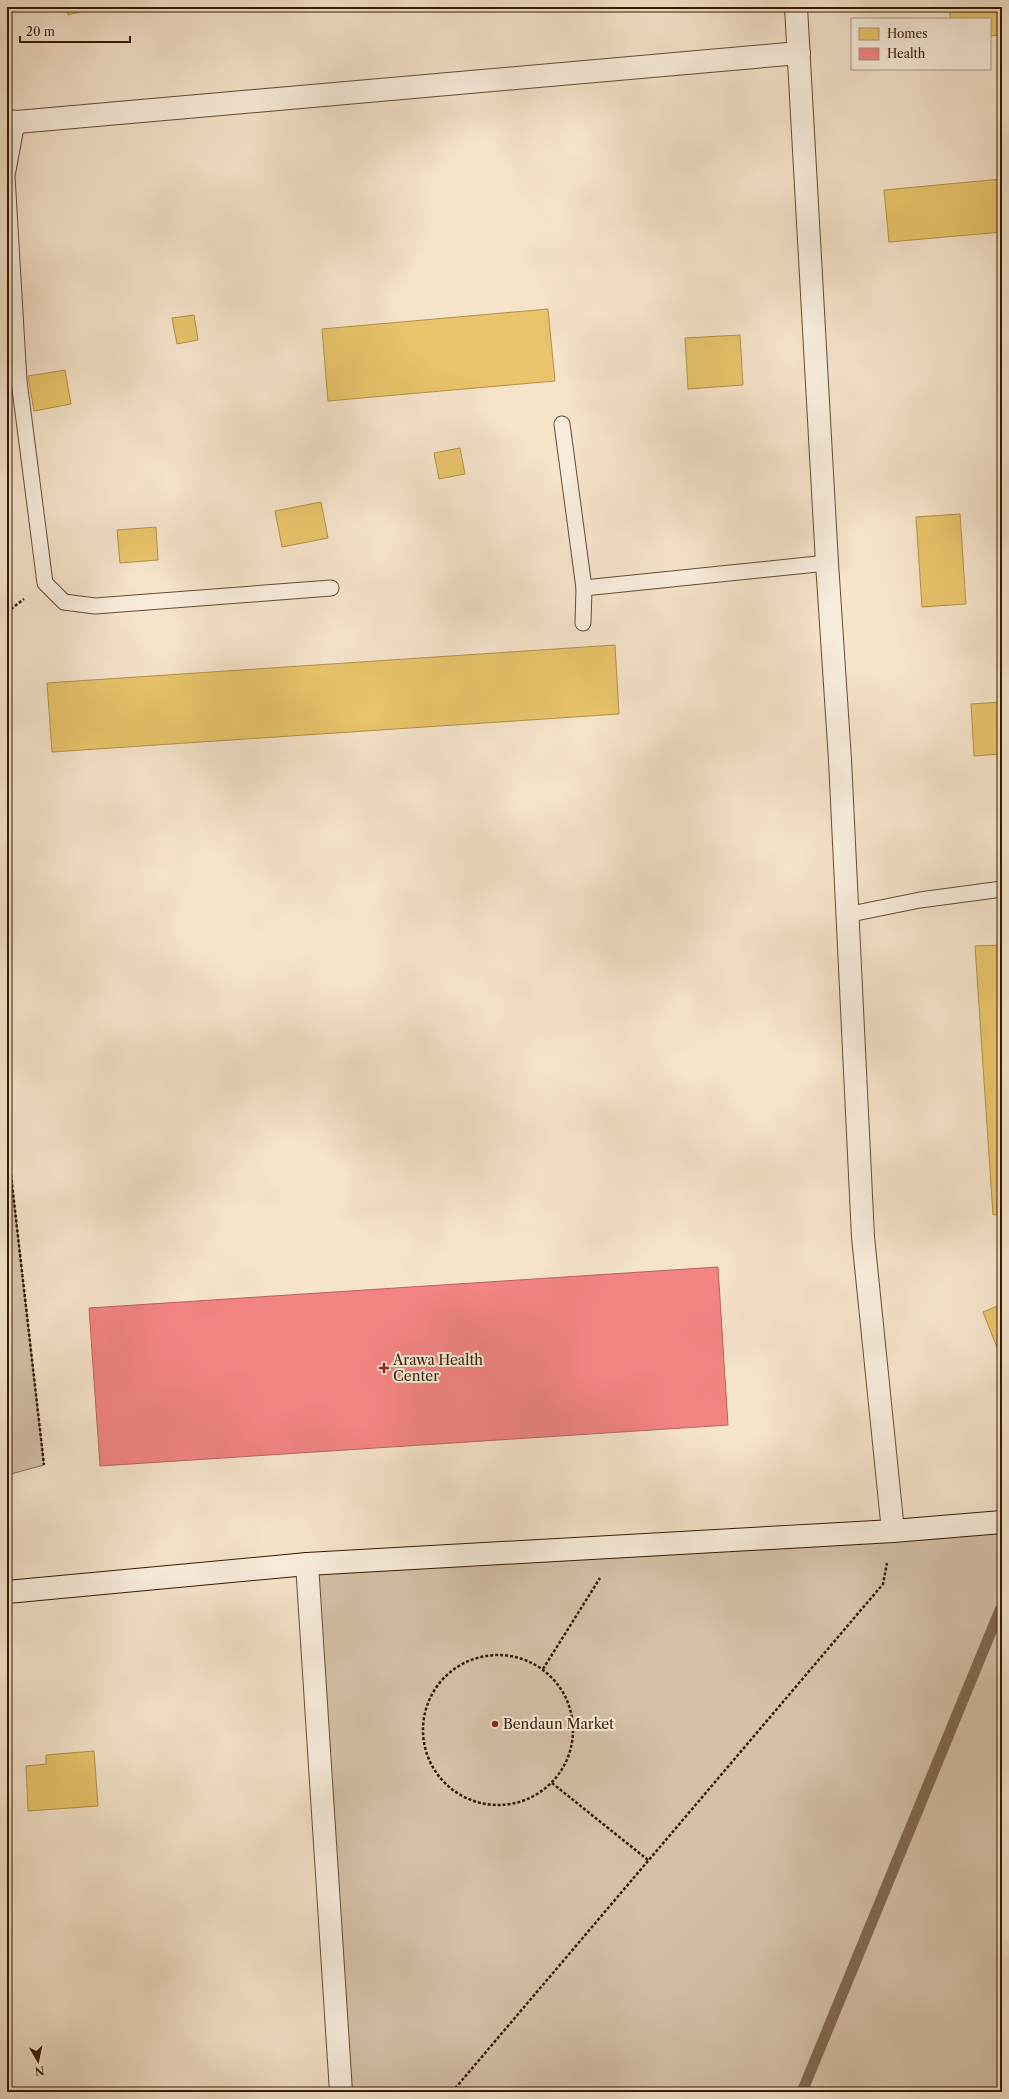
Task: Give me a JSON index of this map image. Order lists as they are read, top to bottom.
{
  "places": {
    "health": ["Arawa Health Center"],
    "other": ["Bendaun Market"]
  },
  "legend": ["Homes", "Health"],
  "scale_bar": "20 m",
  "north": "bottom"
}
